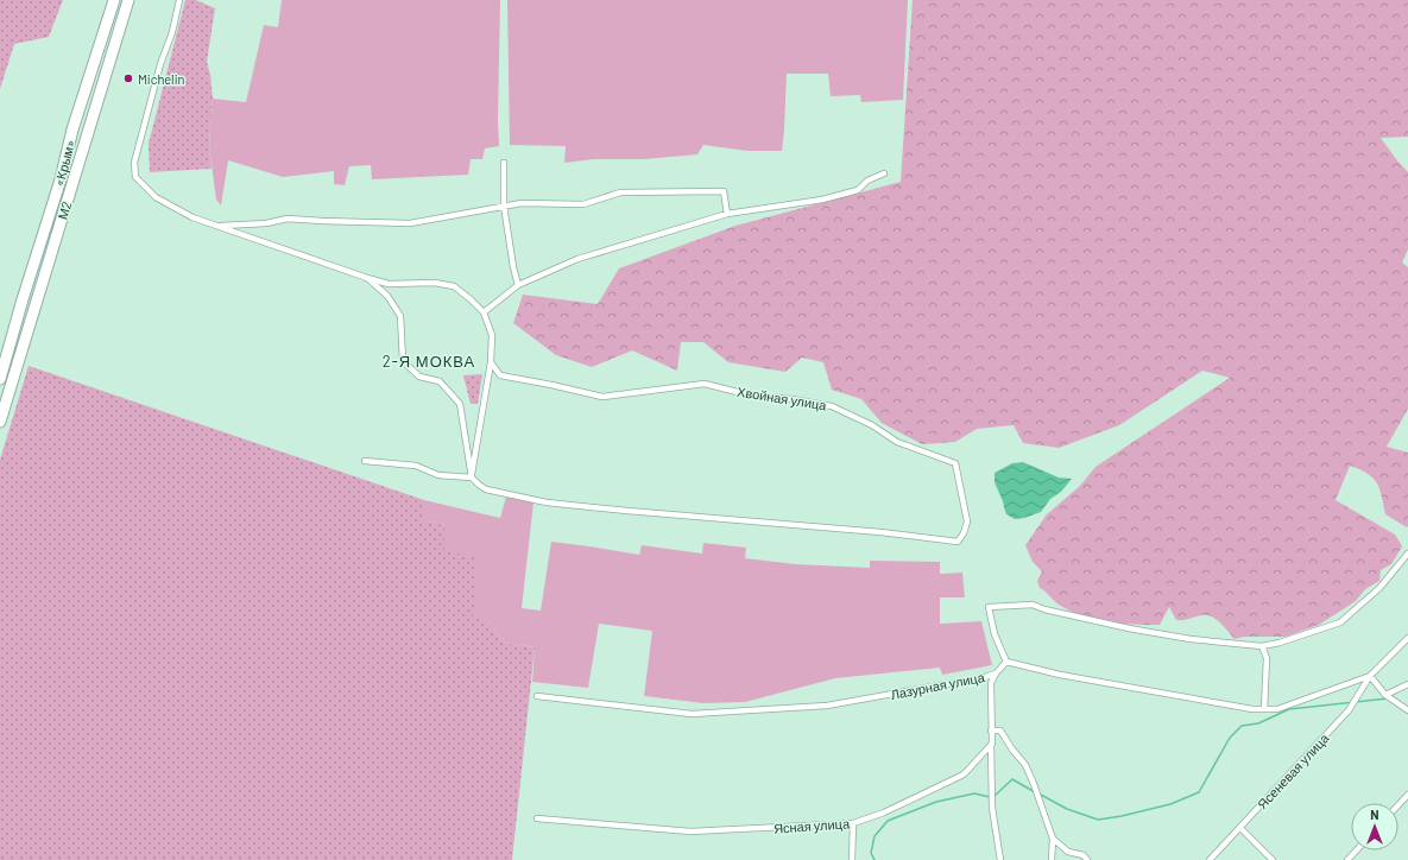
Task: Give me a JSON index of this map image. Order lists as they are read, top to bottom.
{
  "streets": {
    "highway": ["«Крым»", "М2"],
    "street": [
      "Хвойная улица",
      "Лазурная улица",
      "Ясеневая улица",
      "Ясная улица"
    ]
  },
  "districts": ["2-Я МОКВА"],
  "places": ["Michelin"],
  "north": "top"
}
